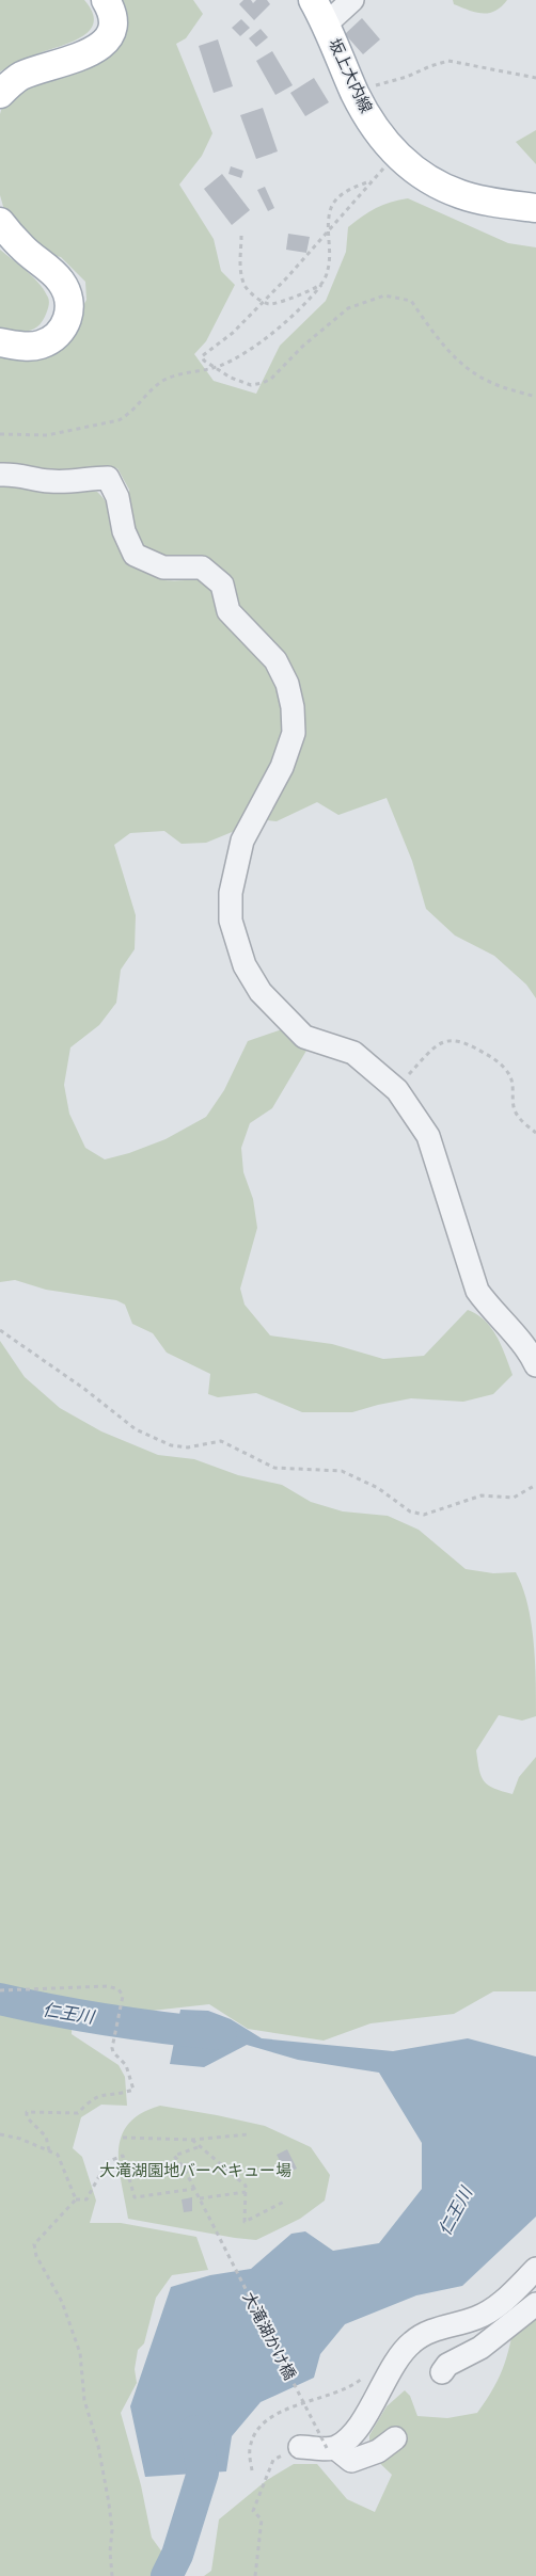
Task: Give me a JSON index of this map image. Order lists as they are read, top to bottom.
{
  "streets": {
    "main road": ["坂上大内線"],
    "path": ["大滝湖かけ橋"]
  },
  "water": ["仁王川"],
  "parks": ["大滝湖園地バーベキュー場"]
}
